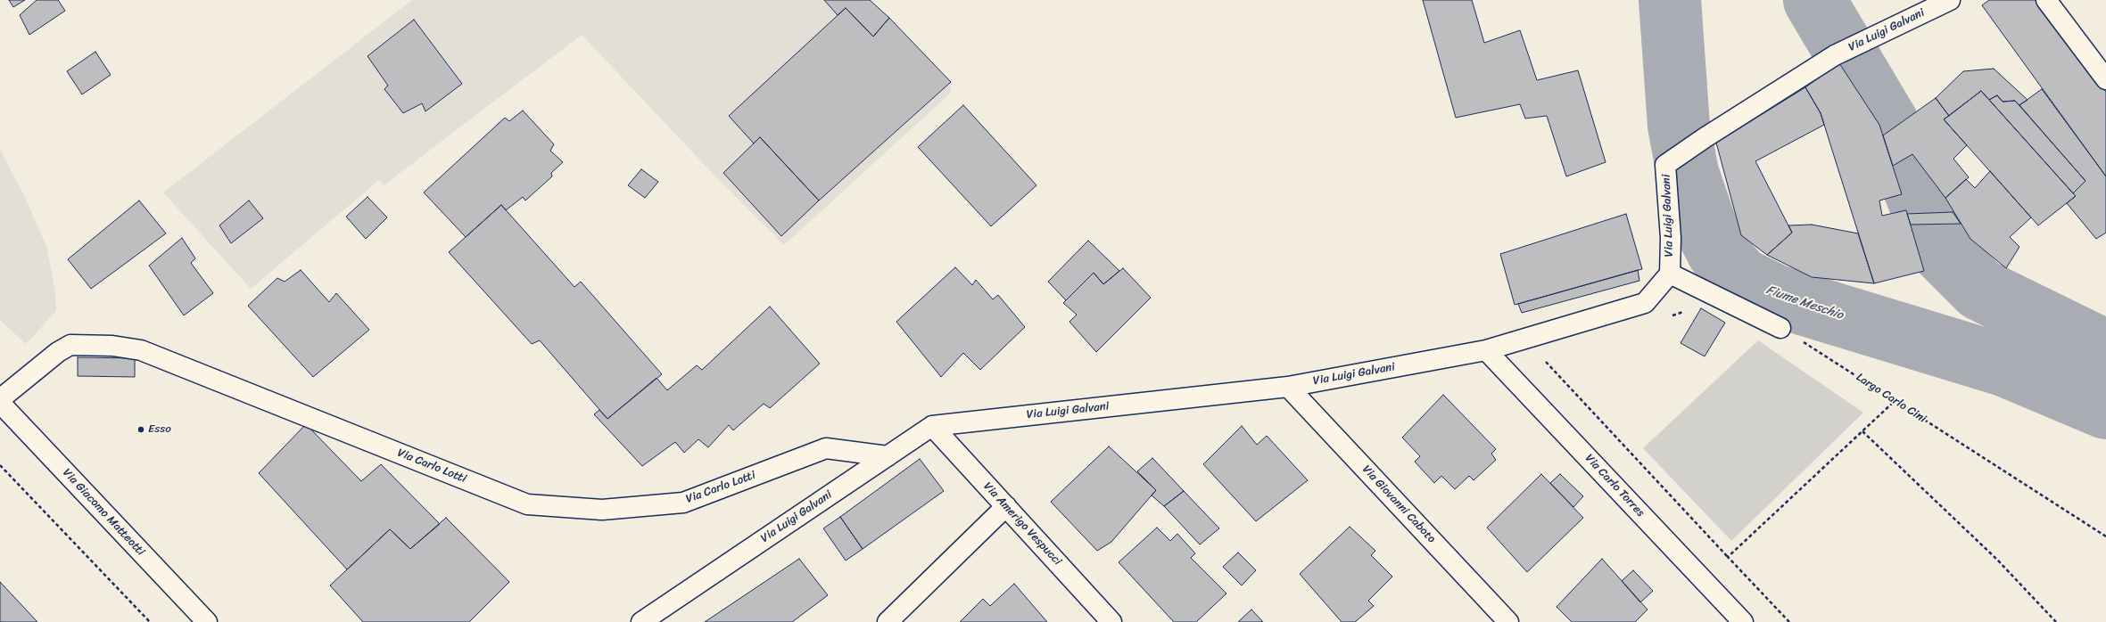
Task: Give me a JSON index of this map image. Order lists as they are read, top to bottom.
{
  "streets": {
    "street": [
      "Via Luigi Galvani",
      "Via Carlo Lotti",
      "Via Carlo Torres",
      "Via Giovanni Caboto",
      "Via Giacomo Matteotti",
      "Via Amerigo Vespucci"
    ],
    "path": ["Largo Carlo Cini"]
  },
  "crossings": [
    ["Via Luigi Galvani", "Via Carlo Lotti"],
    ["Via Luigi Galvani", "Via Carlo Torres"],
    ["Via Luigi Galvani", "Via Giovanni Caboto"],
    ["Via Luigi Galvani", "Via Amerigo Vespucci"]
  ],
  "water": ["Fiume Meschio"],
  "places": ["Esso"]
}
